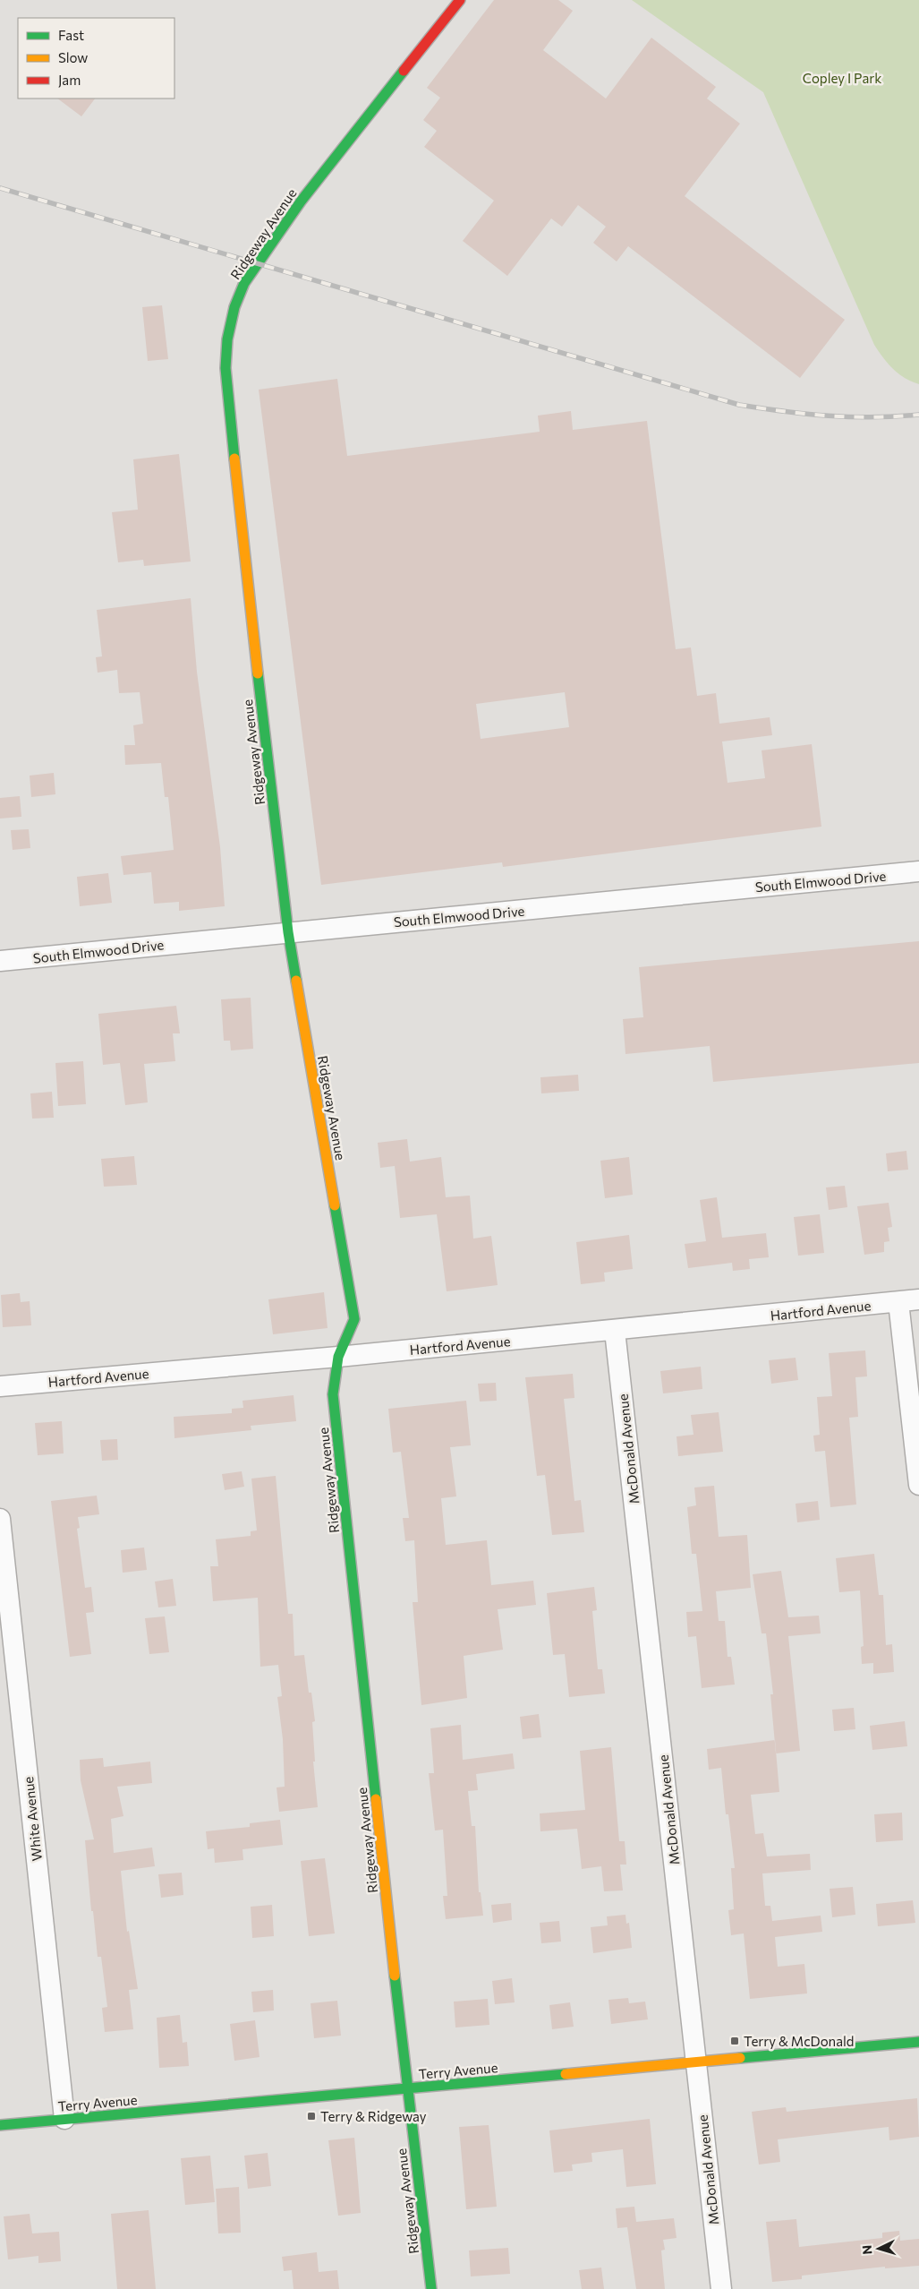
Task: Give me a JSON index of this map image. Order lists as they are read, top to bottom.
{
  "streets": {
    "street": [
      "Ridgeway Avenue",
      "South Elmwood Drive",
      "Hartford Avenue",
      "McDonald Avenue",
      "White Avenue",
      "Terry Avenue"
    ]
  },
  "crossings": [
    ["Ridgeway Avenue", "South Elmwood Drive"],
    ["Ridgeway Avenue", "Hartford Avenue"],
    ["Ridgeway Avenue", "Terry Avenue"],
    ["Hartford Avenue", "McDonald Avenue"],
    ["McDonald Avenue", "Terry Avenue"],
    ["White Avenue", "Terry Avenue"]
  ],
  "parks": ["Copley I Park"],
  "places": {
    "transit": ["Terry & McDonald", "Terry & Ridgeway"]
  },
  "legend": ["Fast", "Slow", "Jam"],
  "north": "left"
}
